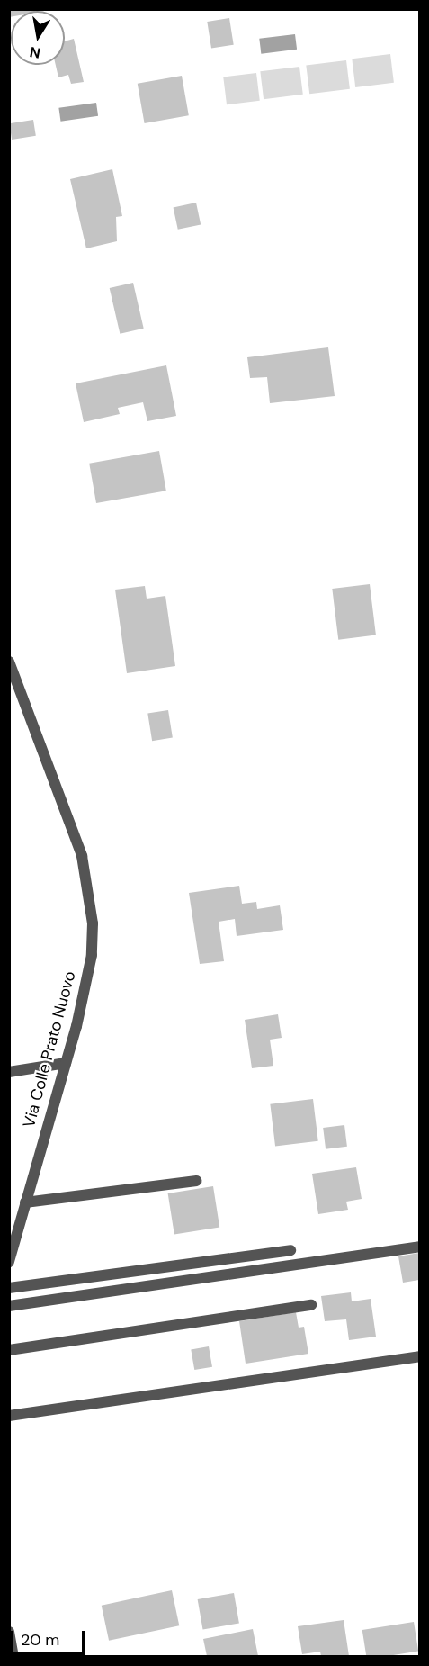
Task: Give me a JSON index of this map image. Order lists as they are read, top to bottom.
{
  "streets": {
    "street": ["Via Colle Prato Nuovo"]
  },
  "scale_bar": "20 m",
  "north": "bottom"
}
